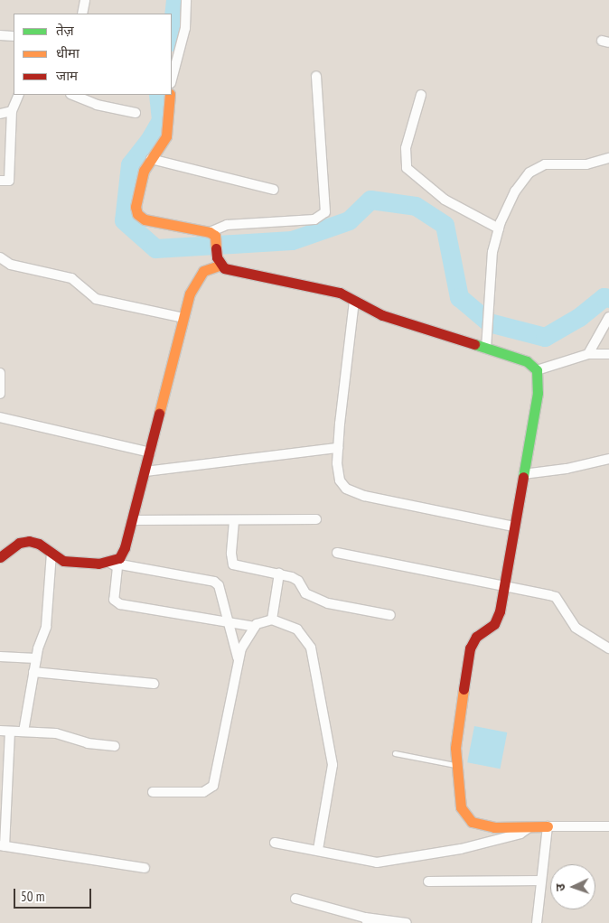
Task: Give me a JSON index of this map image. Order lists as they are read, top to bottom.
{
  "legend": ["तेज़", "धीमा", "जाम"],
  "scale_bar": "50 m",
  "north": "left"
}
